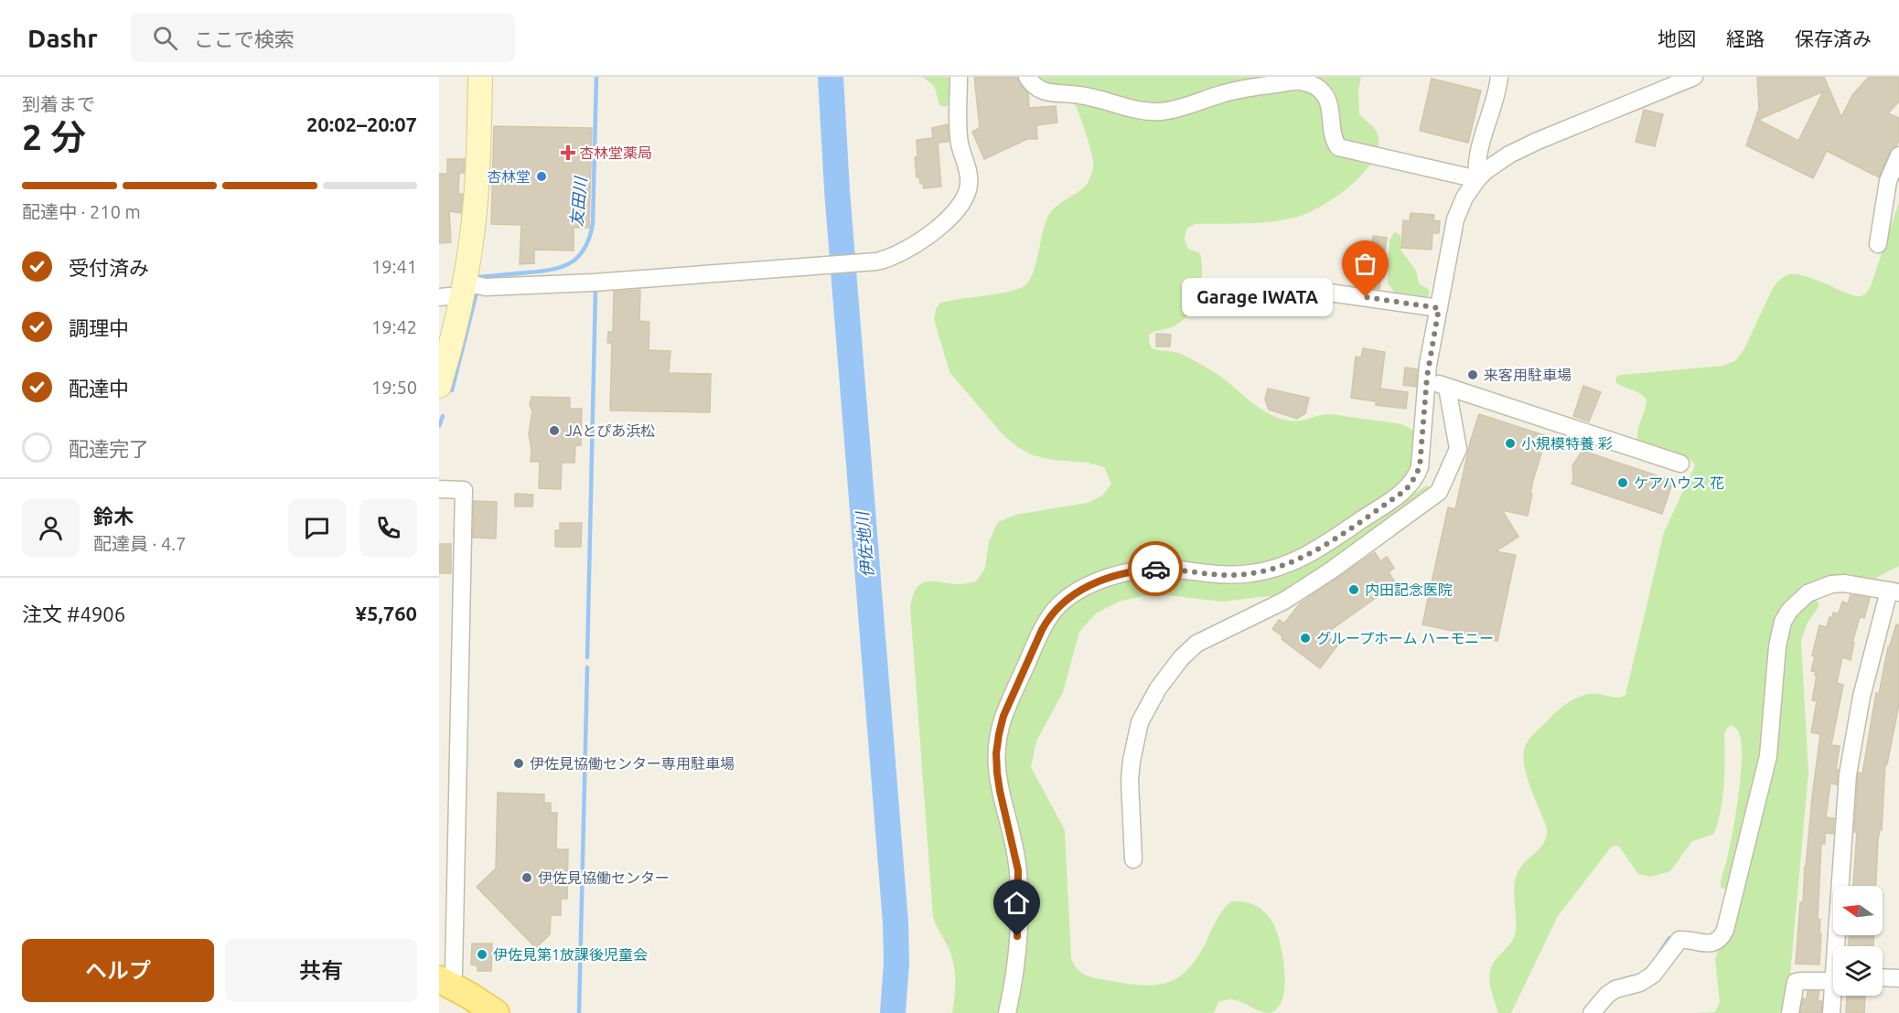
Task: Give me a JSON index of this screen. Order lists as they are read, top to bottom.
{
  "water": ["友田川", "伊佐地川"],
  "places": {
    "health": ["杏林堂薬局"],
    "other": [
      "杏林堂",
      "Garage IWATA",
      "来客用駐車場",
      "JAとぴあ浜松",
      "小規模特養 彩",
      "ケアハウス 花",
      "内田記念医院",
      "グループホーム ハーモニー",
      "伊佐見協働センター専用駐車場",
      "伊佐見協働センター",
      "伊佐見第1放課後児童会"
    ]
  },
  "north": "left",
  "page": {
    "header": "Dashr",
    "search": "ここで検索",
    "nav": ["地図", "経路", "保存済み"],
    "heading": ["2 分", "到着まで", "20:02–20:07"],
    "panel": [
      "鈴木",
      "配達員 · 4.7",
      "注文 #4906",
      "¥5,760"
    ],
    "bar": "配達中 · 210 m",
    "list": [
      ["受付済み", "19:41"],
      ["調理中", "19:42"],
      ["配達中", "19:50"],
      "配達完了"
    ],
    "bubble": "Garage IWATA",
    "buttons": ["ヘルプ", "共有"]
  }
}
